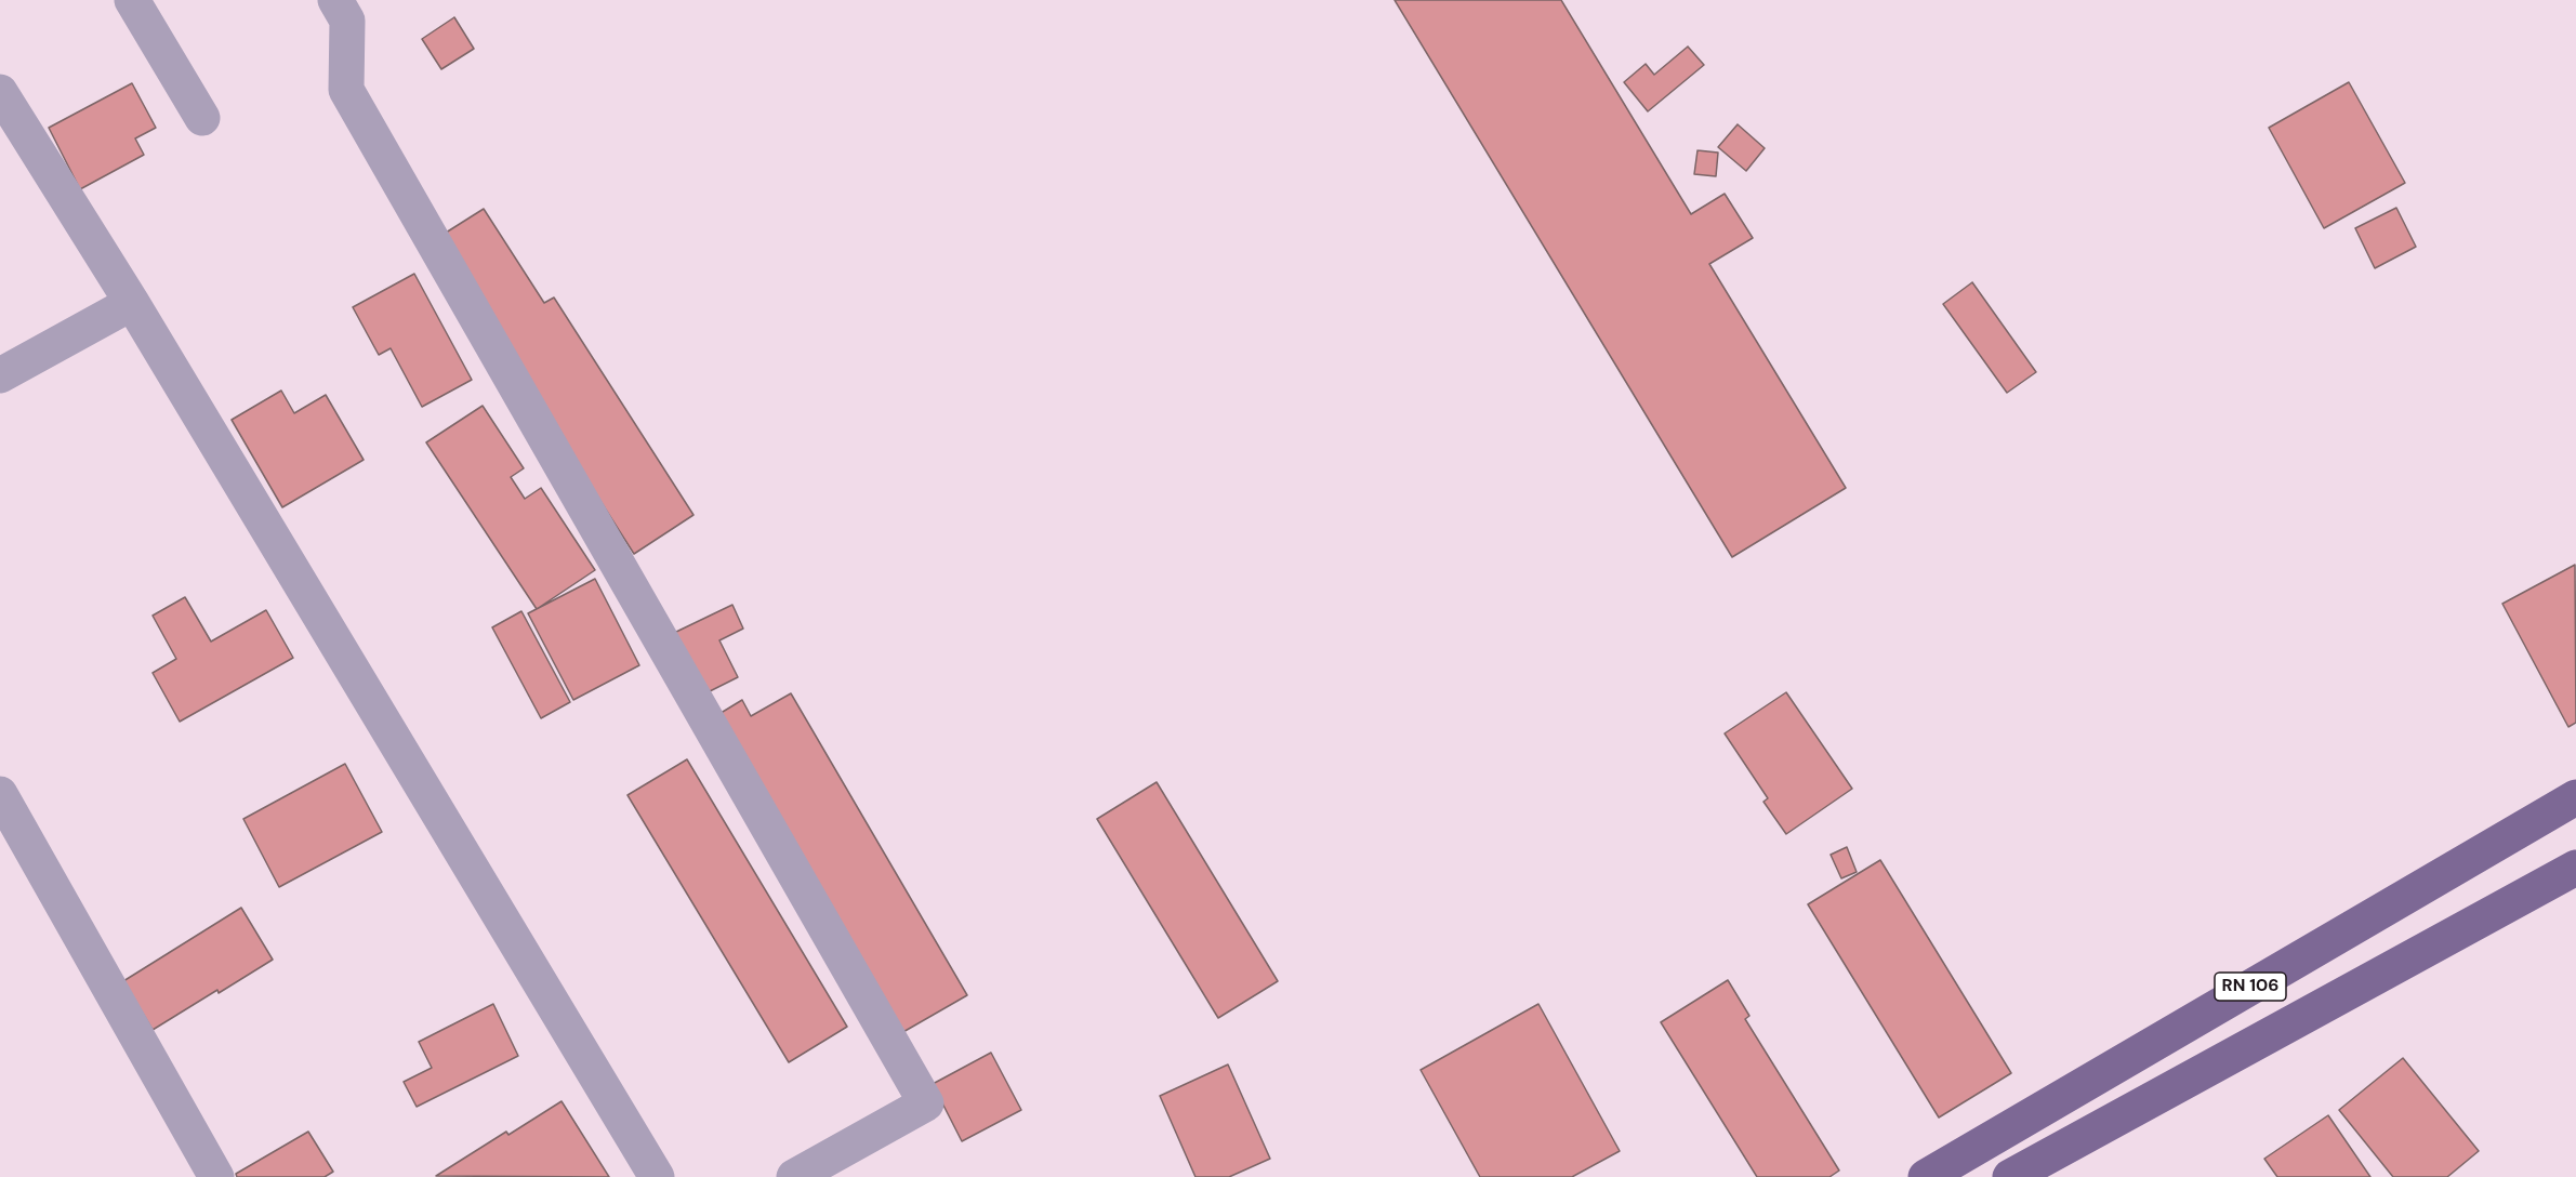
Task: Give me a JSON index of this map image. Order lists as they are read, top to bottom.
{
  "streets": {
    "main road": ["RN 106"]
  }
}
